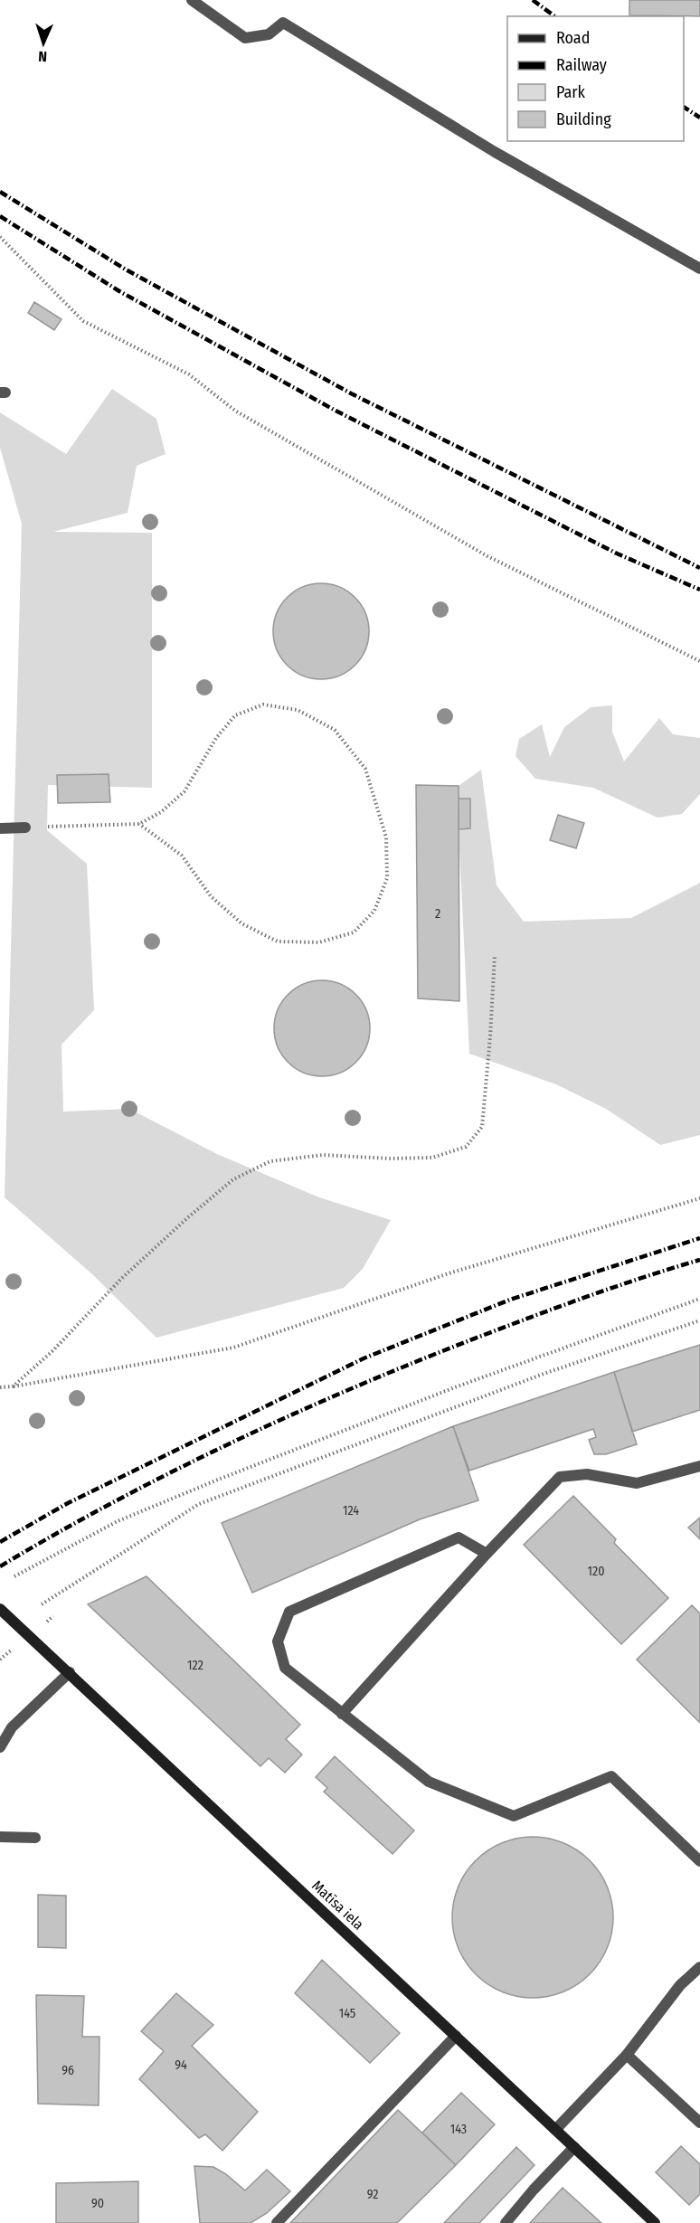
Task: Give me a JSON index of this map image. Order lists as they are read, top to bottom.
{
  "streets": {
    "street": ["Matīsa iela"]
  },
  "house_numbers": [
    "2",
    "124",
    "120",
    "122",
    "145",
    "94",
    "96",
    "143",
    "92",
    "90"
  ],
  "legend": [
    "Road",
    "Railway",
    "Park",
    "Building"
  ],
  "north": "bottom"
}
